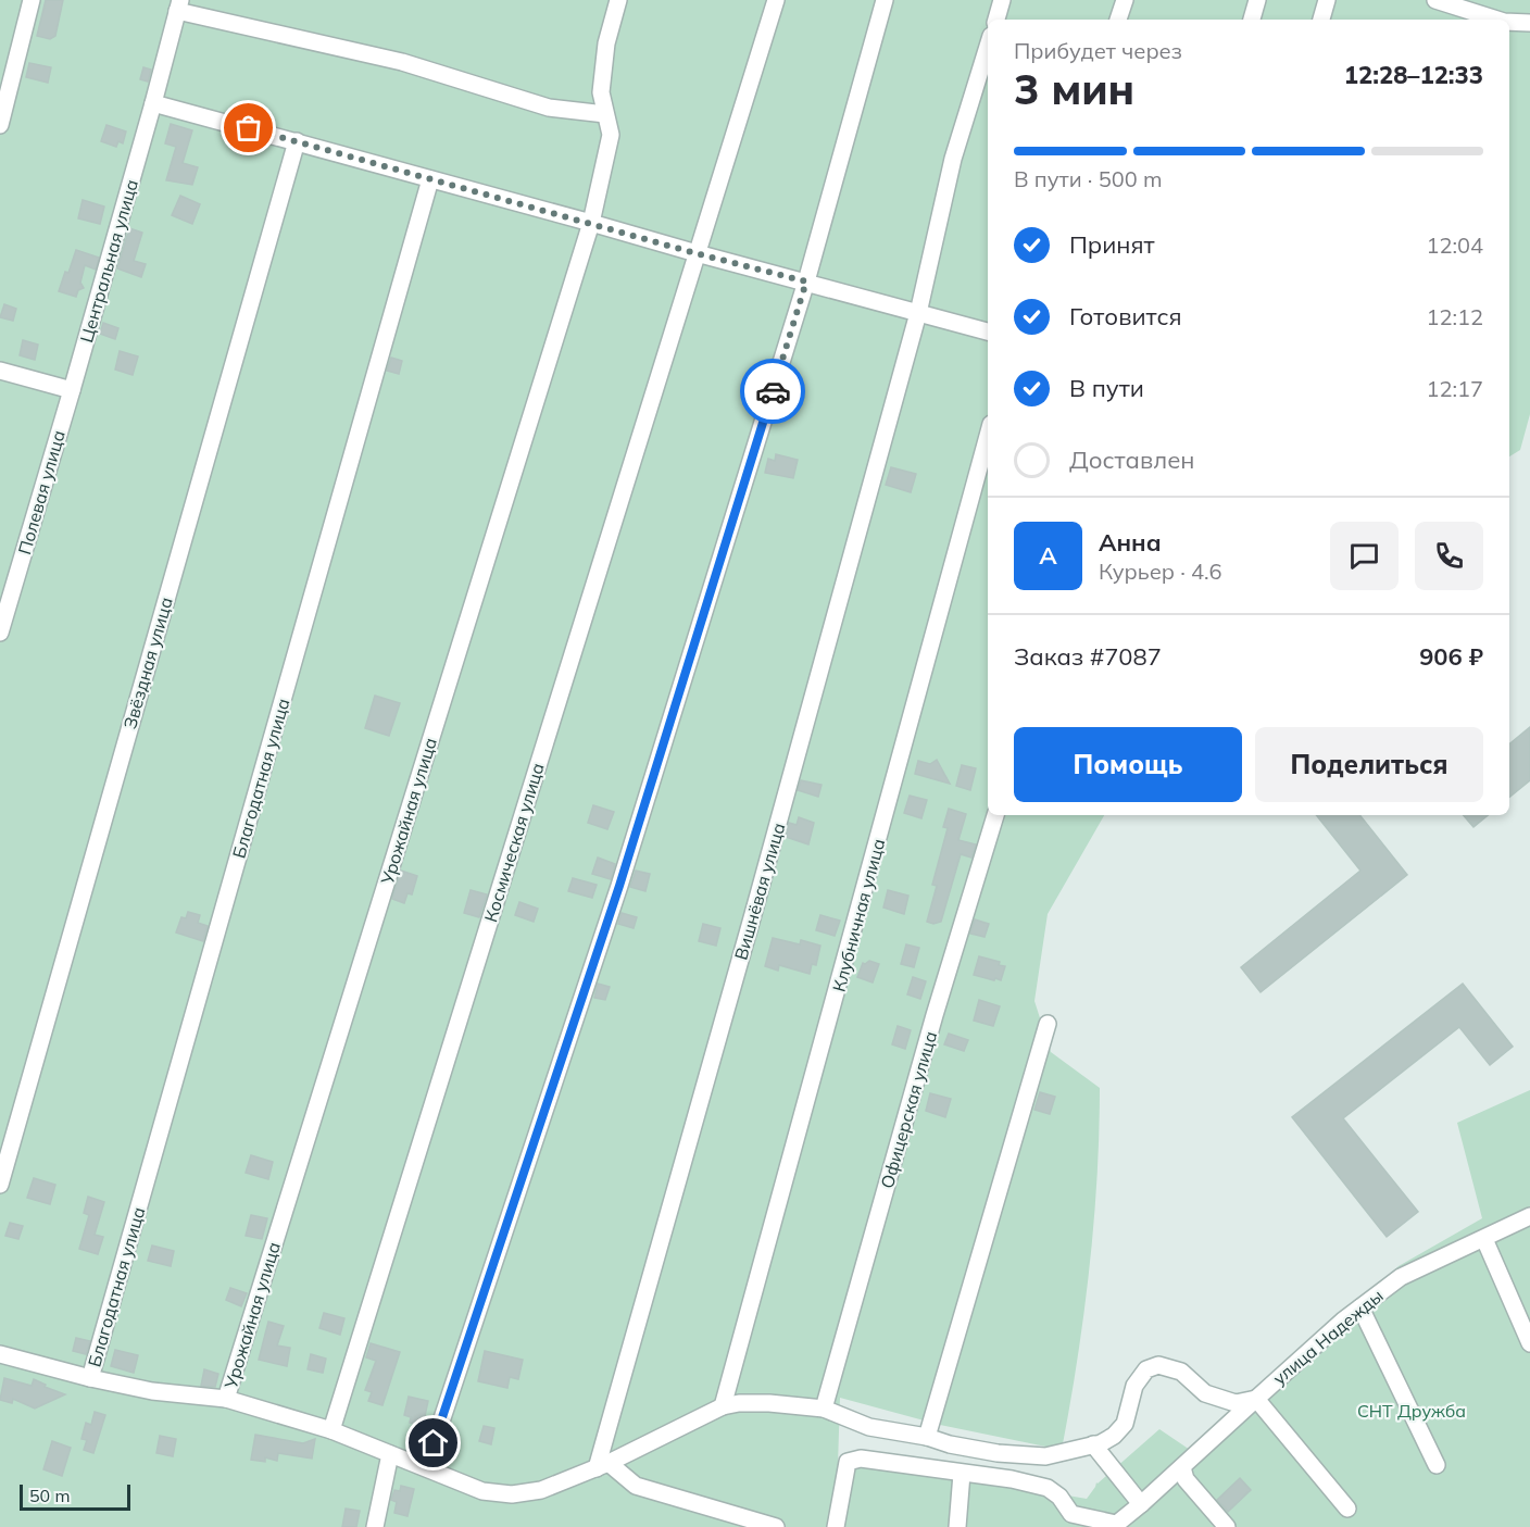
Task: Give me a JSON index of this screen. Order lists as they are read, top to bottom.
{
  "streets": {
    "street": [
      "Центральная улица",
      "Полевая улица",
      "Звёздная улица",
      "Благодатная улица",
      "Урожайная улица",
      "Космическая улица",
      "Вишнёвая улица",
      "Клубничная улица",
      "Офицерская улица",
      "улица Надежды"
    ]
  },
  "crossings": [
    ["Центральная улица", "Полевая улица"]
  ],
  "parks": ["СНТ Дружба"],
  "scale_bar": "50 m",
  "page": {
    "heading": ["3 мин", "Прибудет через", "12:28–12:33"],
    "panel": [
      "Анна",
      "Курьер · 4.6",
      "Заказ #7087",
      "906 ₽"
    ],
    "bar": "В пути · 500 m",
    "list": [
      ["Принят", "12:04"],
      ["Готовится", "12:12"],
      ["В пути", "12:17"],
      "Доставлен"
    ],
    "round": "А",
    "buttons": ["Помощь", "Поделиться"],
    "scale": "50 m"
  }
}
